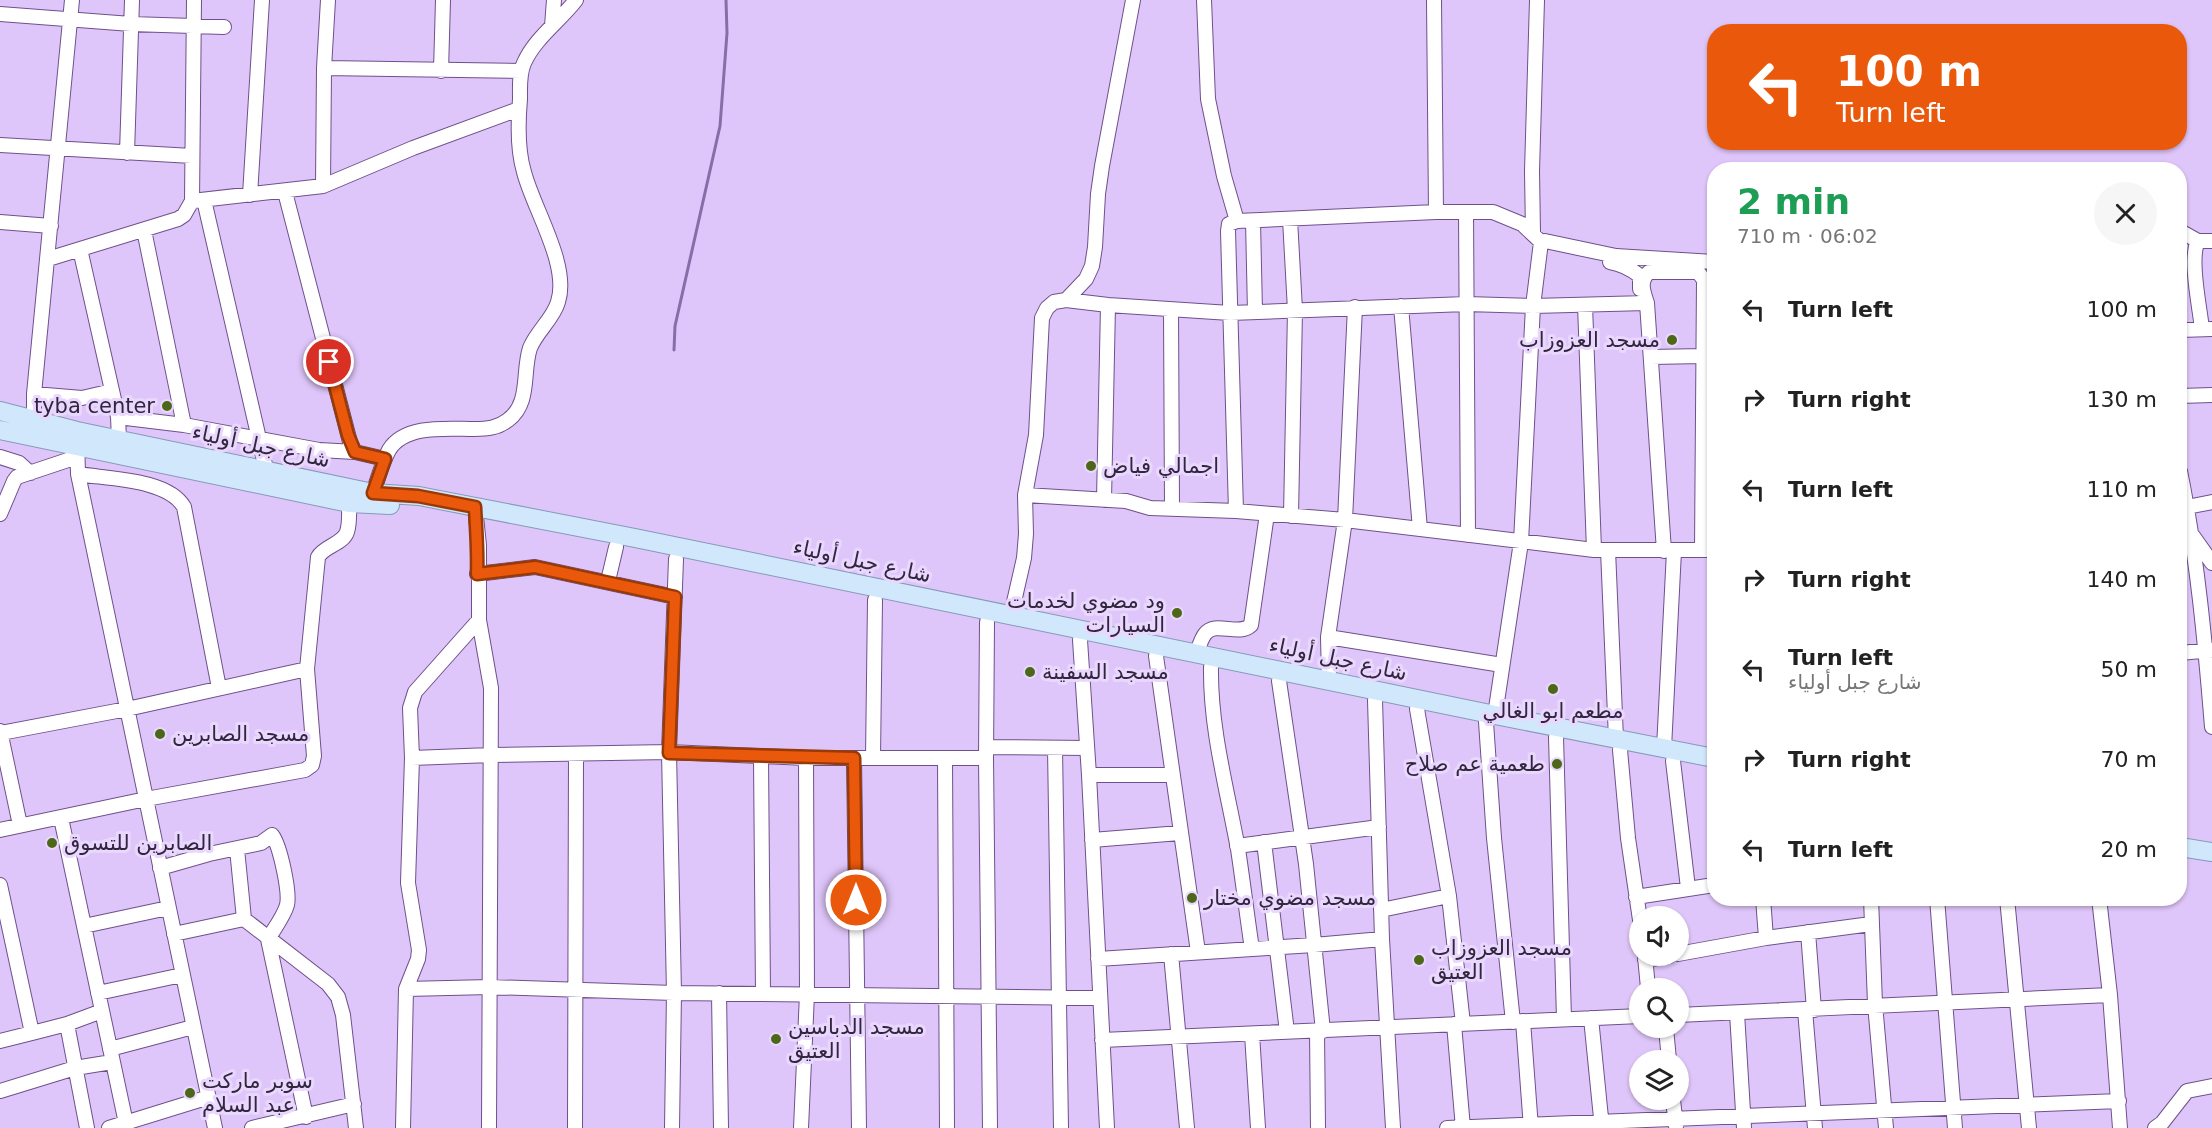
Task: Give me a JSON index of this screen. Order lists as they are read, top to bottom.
{
  "streets": {
    "main road": ["شارع جبل أولياء"]
  },
  "places": [
    "مسجد العزوزاب",
    "tyba center",
    "اجمالي فياض",
    "ود مضوي لخدمات السيارات",
    "مسجد السفينة",
    "مطعم ابو الغالي",
    "مسجد الصابرين",
    "طعمية عم صلاح",
    "الصابرين للتسوق",
    "مسجد مضوي مختار",
    "مسجد العزوزاب العتيق",
    "مسجد الدباسين العتيق",
    "سوبر ماركت عبد السلام"
  ],
  "page": {
    "turn": ["100 m", "Turn left"],
    "heading": ["2 min", "710 m · 06:02"],
    "list": [
      {
        "name": "Turn left",
        "value": "100 m"
      },
      {
        "name": "Turn right",
        "value": "130 m"
      },
      {
        "name": "Turn left",
        "value": "110 m"
      },
      {
        "name": "Turn right",
        "value": "140 m"
      },
      {
        "name": "Turn left",
        "note": "شارع جبل أولياء",
        "value": "50 m"
      },
      {
        "name": "Turn right",
        "value": "70 m"
      },
      {
        "name": "Turn left",
        "value": "20 m"
      }
    ]
  }
}
